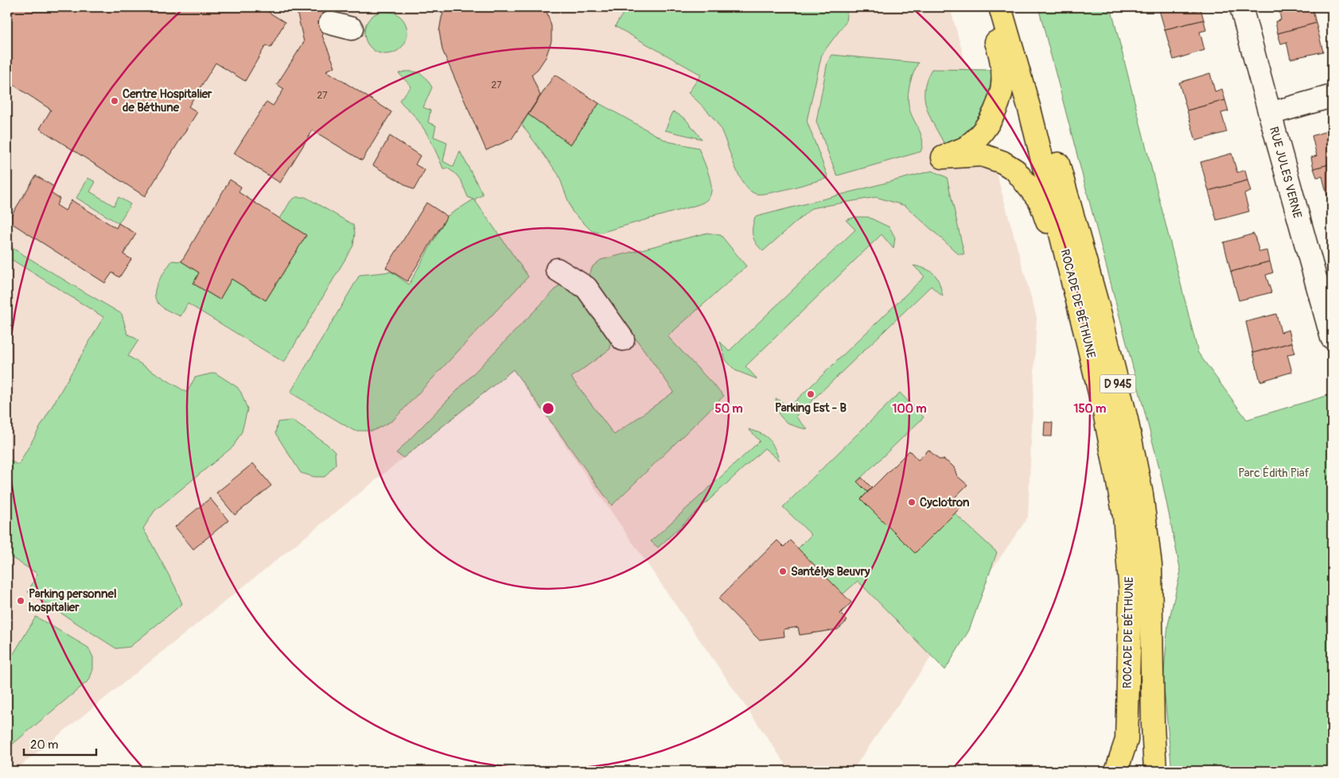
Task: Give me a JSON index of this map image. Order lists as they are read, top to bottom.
{
  "streets": {
    "main road": ["ROCADE DE BÉTHUNE", "D 945"],
    "street": ["RUE JULES VERNE"]
  },
  "parks": ["Parc Édith Piaf"],
  "places": [
    "Centre Hospitalier de Béthune",
    "Parking Est - B",
    "Cyclotron",
    "Santélys Beuvry",
    "Parking personnel hospitalier"
  ],
  "house_numbers": ["27", "27"],
  "scale_bar": "20 m",
  "rings": ["50 m", "100 m", "150 m"]
}
